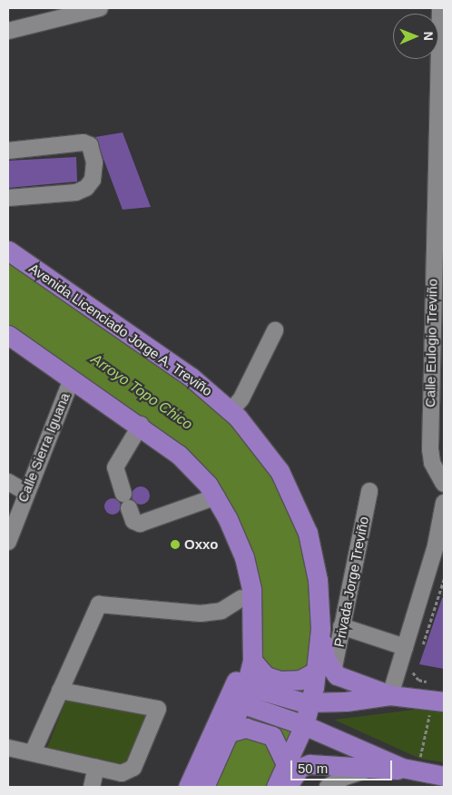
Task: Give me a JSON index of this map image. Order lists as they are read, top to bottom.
{
  "streets": {
    "main road": ["Avenida Licenciado Jorge A. Treviño"],
    "street": ["Calle Eulogio Treviño", "Calle Sierra Iguana", "Privada Jorge Treviño"]
  },
  "crossings": [
    ["Avenida Licenciado Jorge A. Treviño", "Privada Jorge Treviño"]
  ],
  "water": ["Arroyo Topo Chico"],
  "places": ["Oxxo"],
  "scale_bar": "50 m",
  "north": "right"
}
